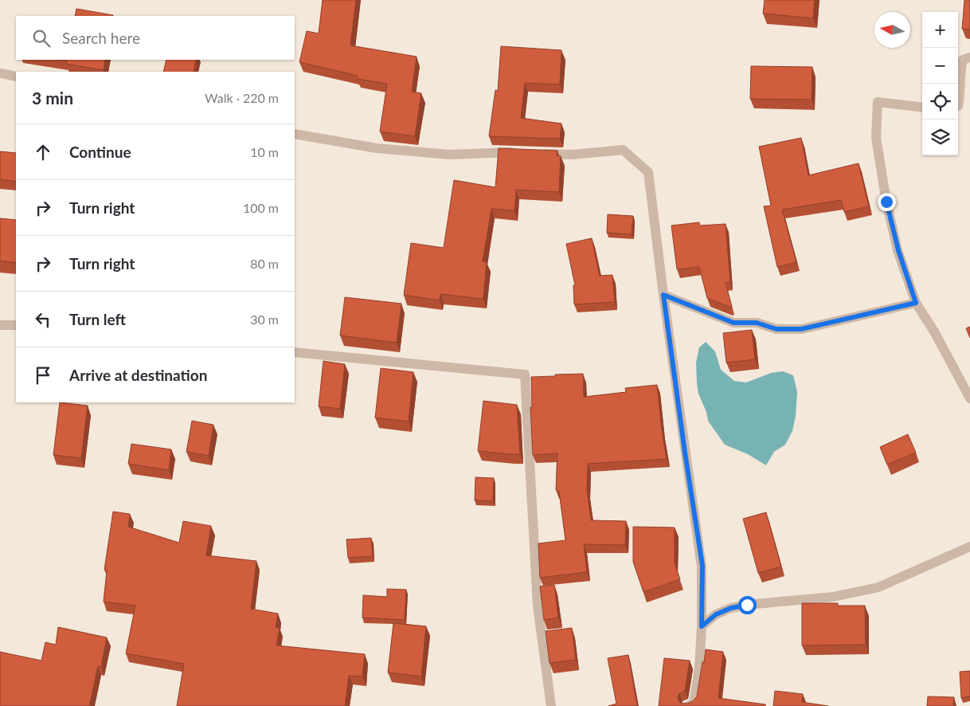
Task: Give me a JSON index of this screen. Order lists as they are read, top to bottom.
{
  "north": "left",
  "page": {
    "map_buttons": ["+", "−"],
    "search": "Search here",
    "heading": ["3 min", "Walk · 220 m"],
    "list": [
      ["Continue", "10 m"],
      ["Turn right", "100 m"],
      ["Turn right", "80 m"],
      ["Turn left", "30 m"],
      "Arrive at destination"
    ]
  }
}
